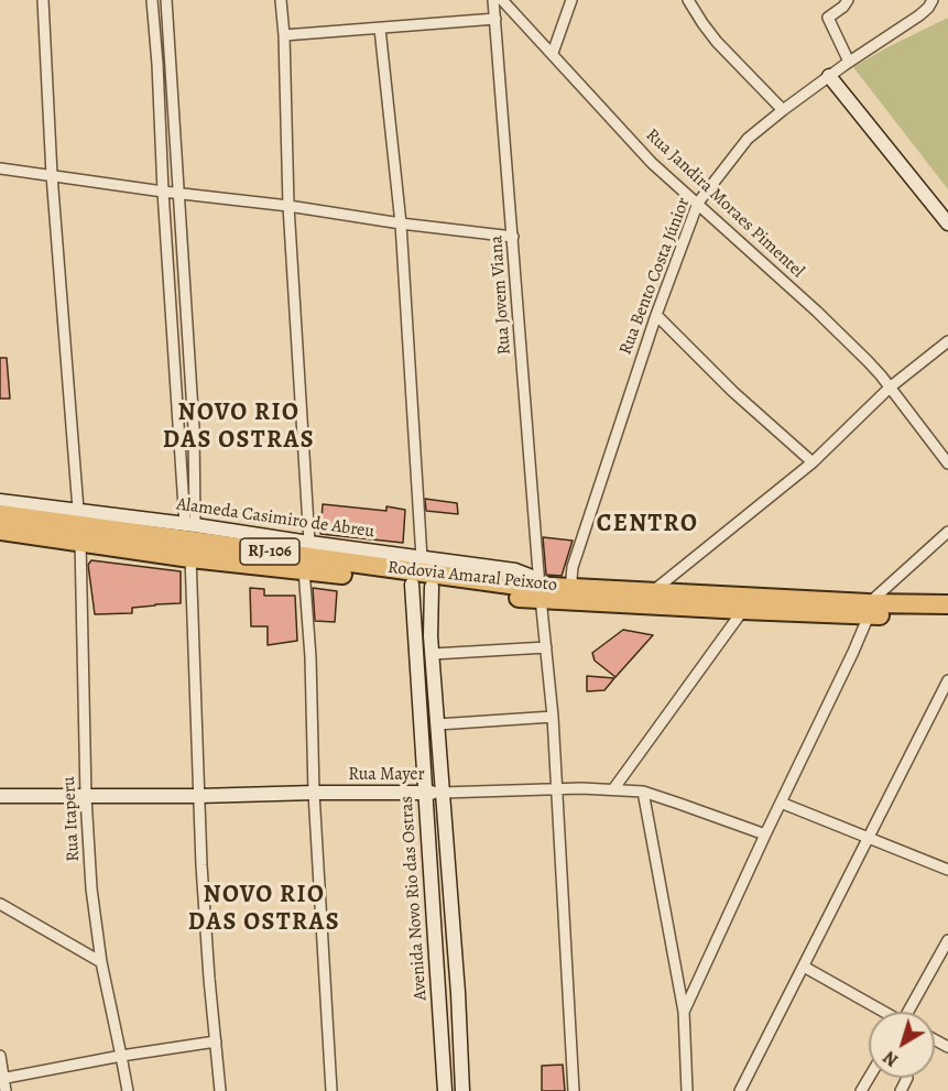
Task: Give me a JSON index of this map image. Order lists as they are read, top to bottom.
{
  "streets": {
    "highway": ["RJ-106", "Rodovia Amaral Peixoto"],
    "street": [
      "Rua Jandira Moraes Pimentel",
      "Rua Bento Costa Júnior",
      "Rua Jovem Viana",
      "Alameda Casimiro de Abreu",
      "Rua Mayer",
      "Rua Itaperu",
      "Avenida Novo Rio das Ostras"
    ]
  },
  "crossings": [
    ["Rua Jandira Moraes Pimentel", "Rua Bento Costa Júnior"],
    ["Rua Bento Costa Júnior", "Rodovia Amaral Peixoto"],
    ["Rua Jovem Viana", "Alameda Casimiro de Abreu"],
    ["Rua Jovem Viana", "Rodovia Amaral Peixoto"],
    ["Rua Jovem Viana", "Rua Mayer"],
    ["Alameda Casimiro de Abreu", "Rodovia Amaral Peixoto"],
    ["Rodovia Amaral Peixoto", "Rua Itaperu"],
    ["Rodovia Amaral Peixoto", "Avenida Novo Rio das Ostras"],
    ["Rua Mayer", "Rua Itaperu"],
    ["Rua Mayer", "Avenida Novo Rio das Ostras"]
  ],
  "districts": ["NOVO RIO DAS OSTRAS", "CENTRO", "NOVO RIO DAS OSTRAS"],
  "north": "bottom left"
}
